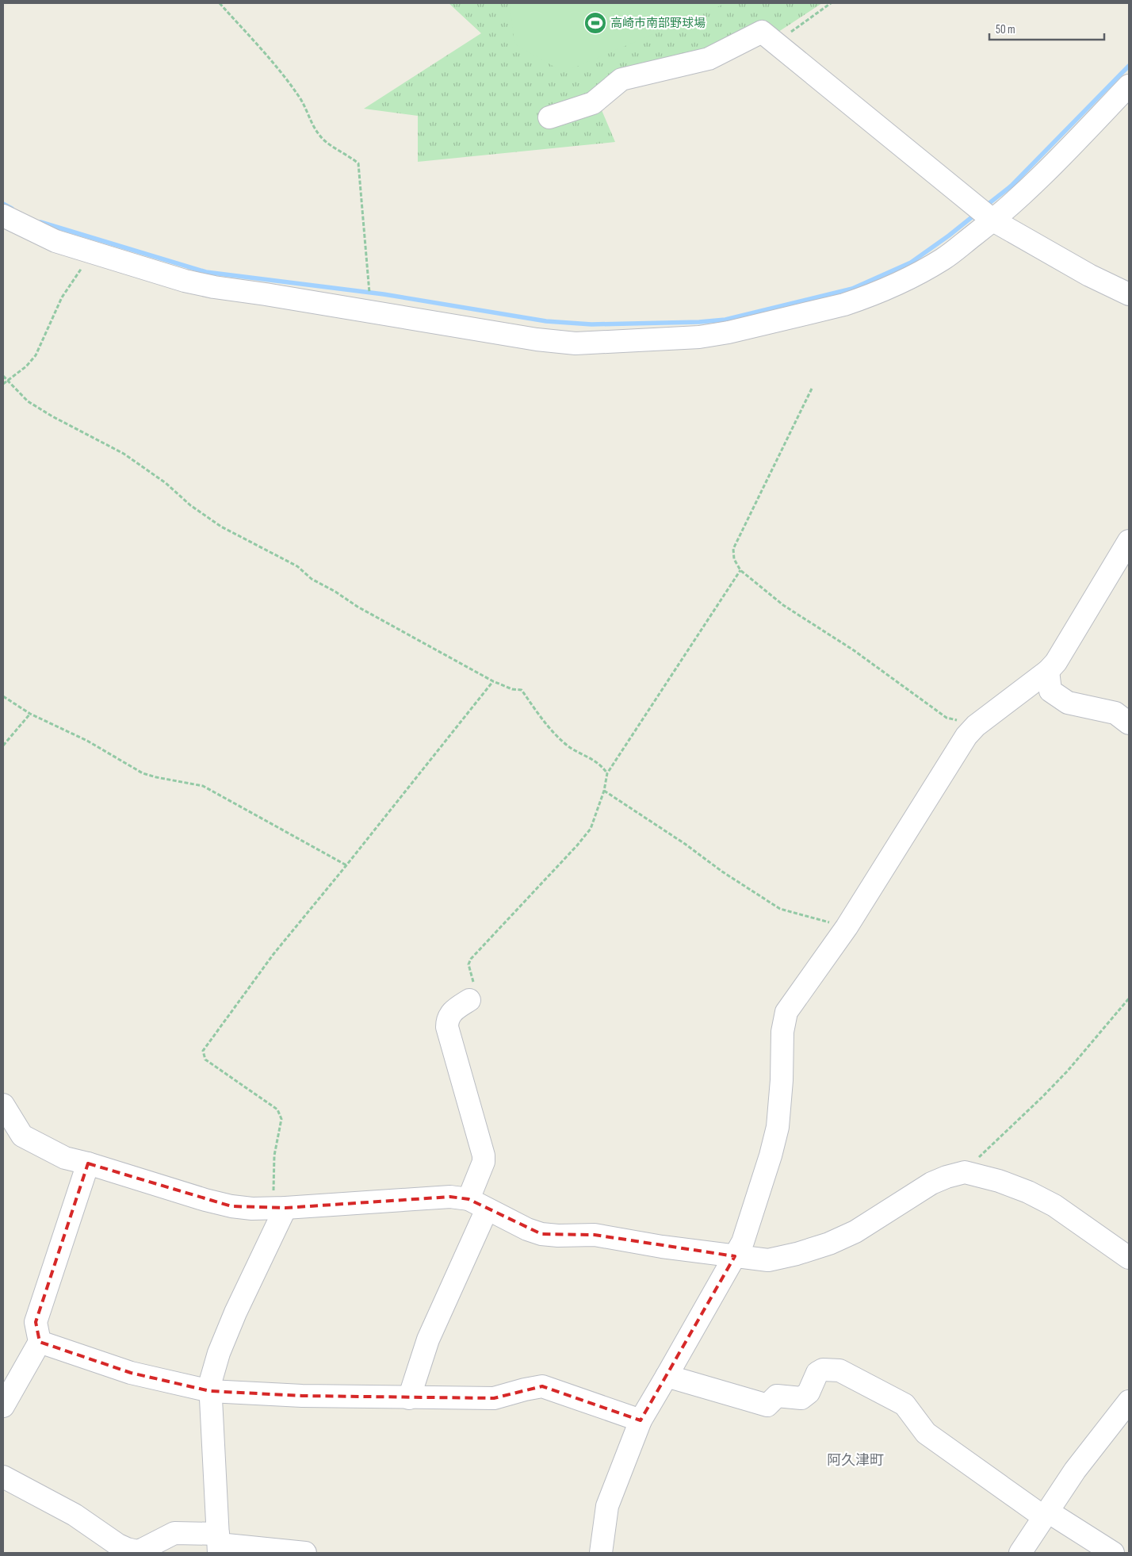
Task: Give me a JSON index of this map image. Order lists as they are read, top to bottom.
{
  "districts": ["阿久津町"],
  "places": {
    "sports": ["高崎市南部野球場"]
  },
  "scale_bar": "50 m"
}
